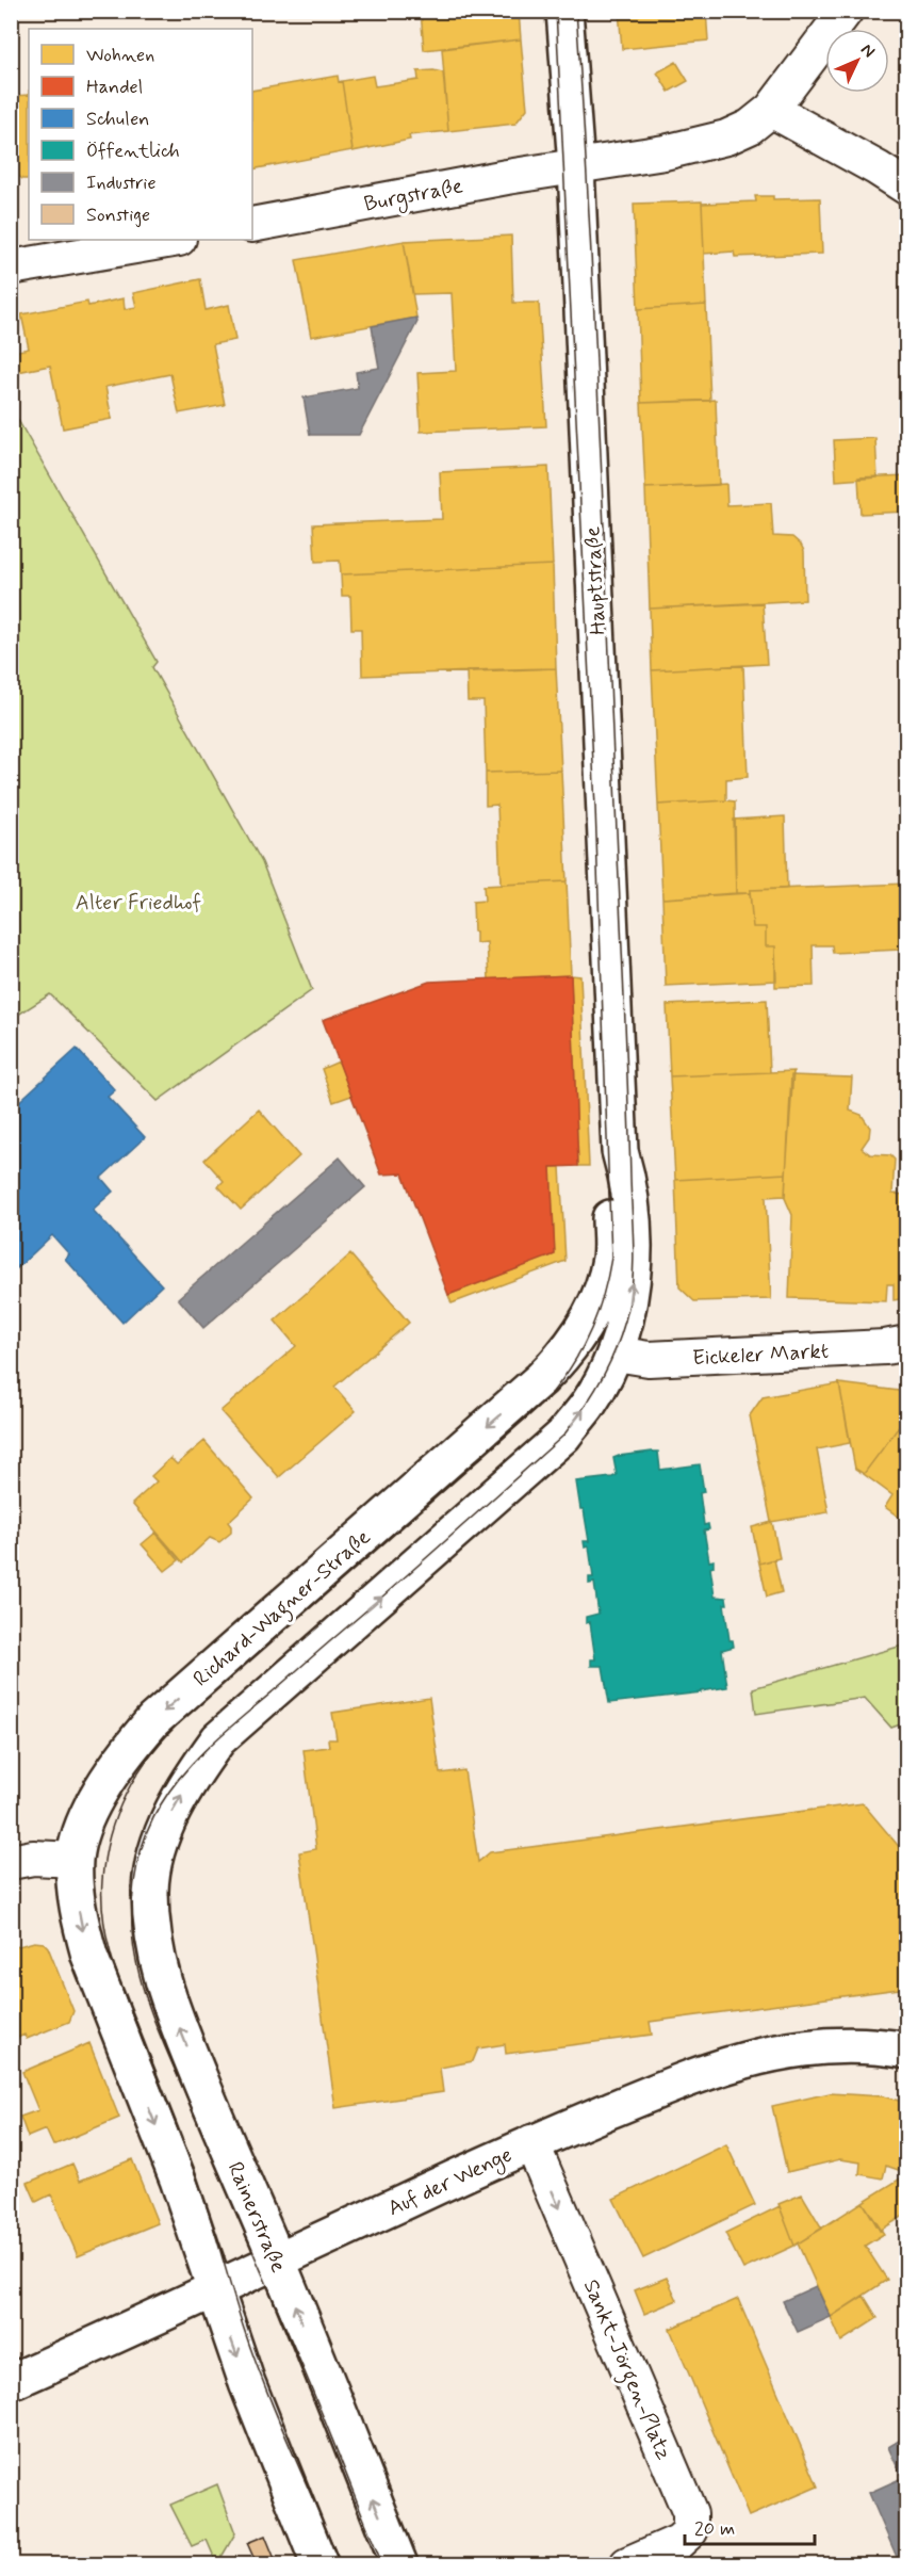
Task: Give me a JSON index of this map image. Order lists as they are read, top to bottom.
{
  "streets": {
    "street": [
      "Burgstraße",
      "Hauptstraße",
      "Eickeler Markt",
      "Richard-Wagner-Straße",
      "Auf der Wenge",
      "Rainerstraße",
      "Sankt-Jörgen-Platz"
    ]
  },
  "crossings": [
    ["Burgstraße", "Hauptstraße"],
    ["Hauptstraße", "Eickeler Markt"],
    ["Hauptstraße", "Richard-Wagner-Straße"],
    ["Hauptstraße", "Rainerstraße"],
    ["Eickeler Markt", "Rainerstraße"],
    ["Auf der Wenge", "Rainerstraße"],
    ["Auf der Wenge", "Sankt-Jörgen-Platz"]
  ],
  "one_way": ["Richard-Wagner-Straße", "Rainerstraße", "Sankt-Jörgen-Platz"],
  "parks": ["Alter Friedhof"],
  "legend": [
    "Wohnen",
    "Handel",
    "Schulen",
    "Öffentlich",
    "Industrie",
    "Sonstige"
  ],
  "scale_bar": "20 m",
  "north": "top right"
}
